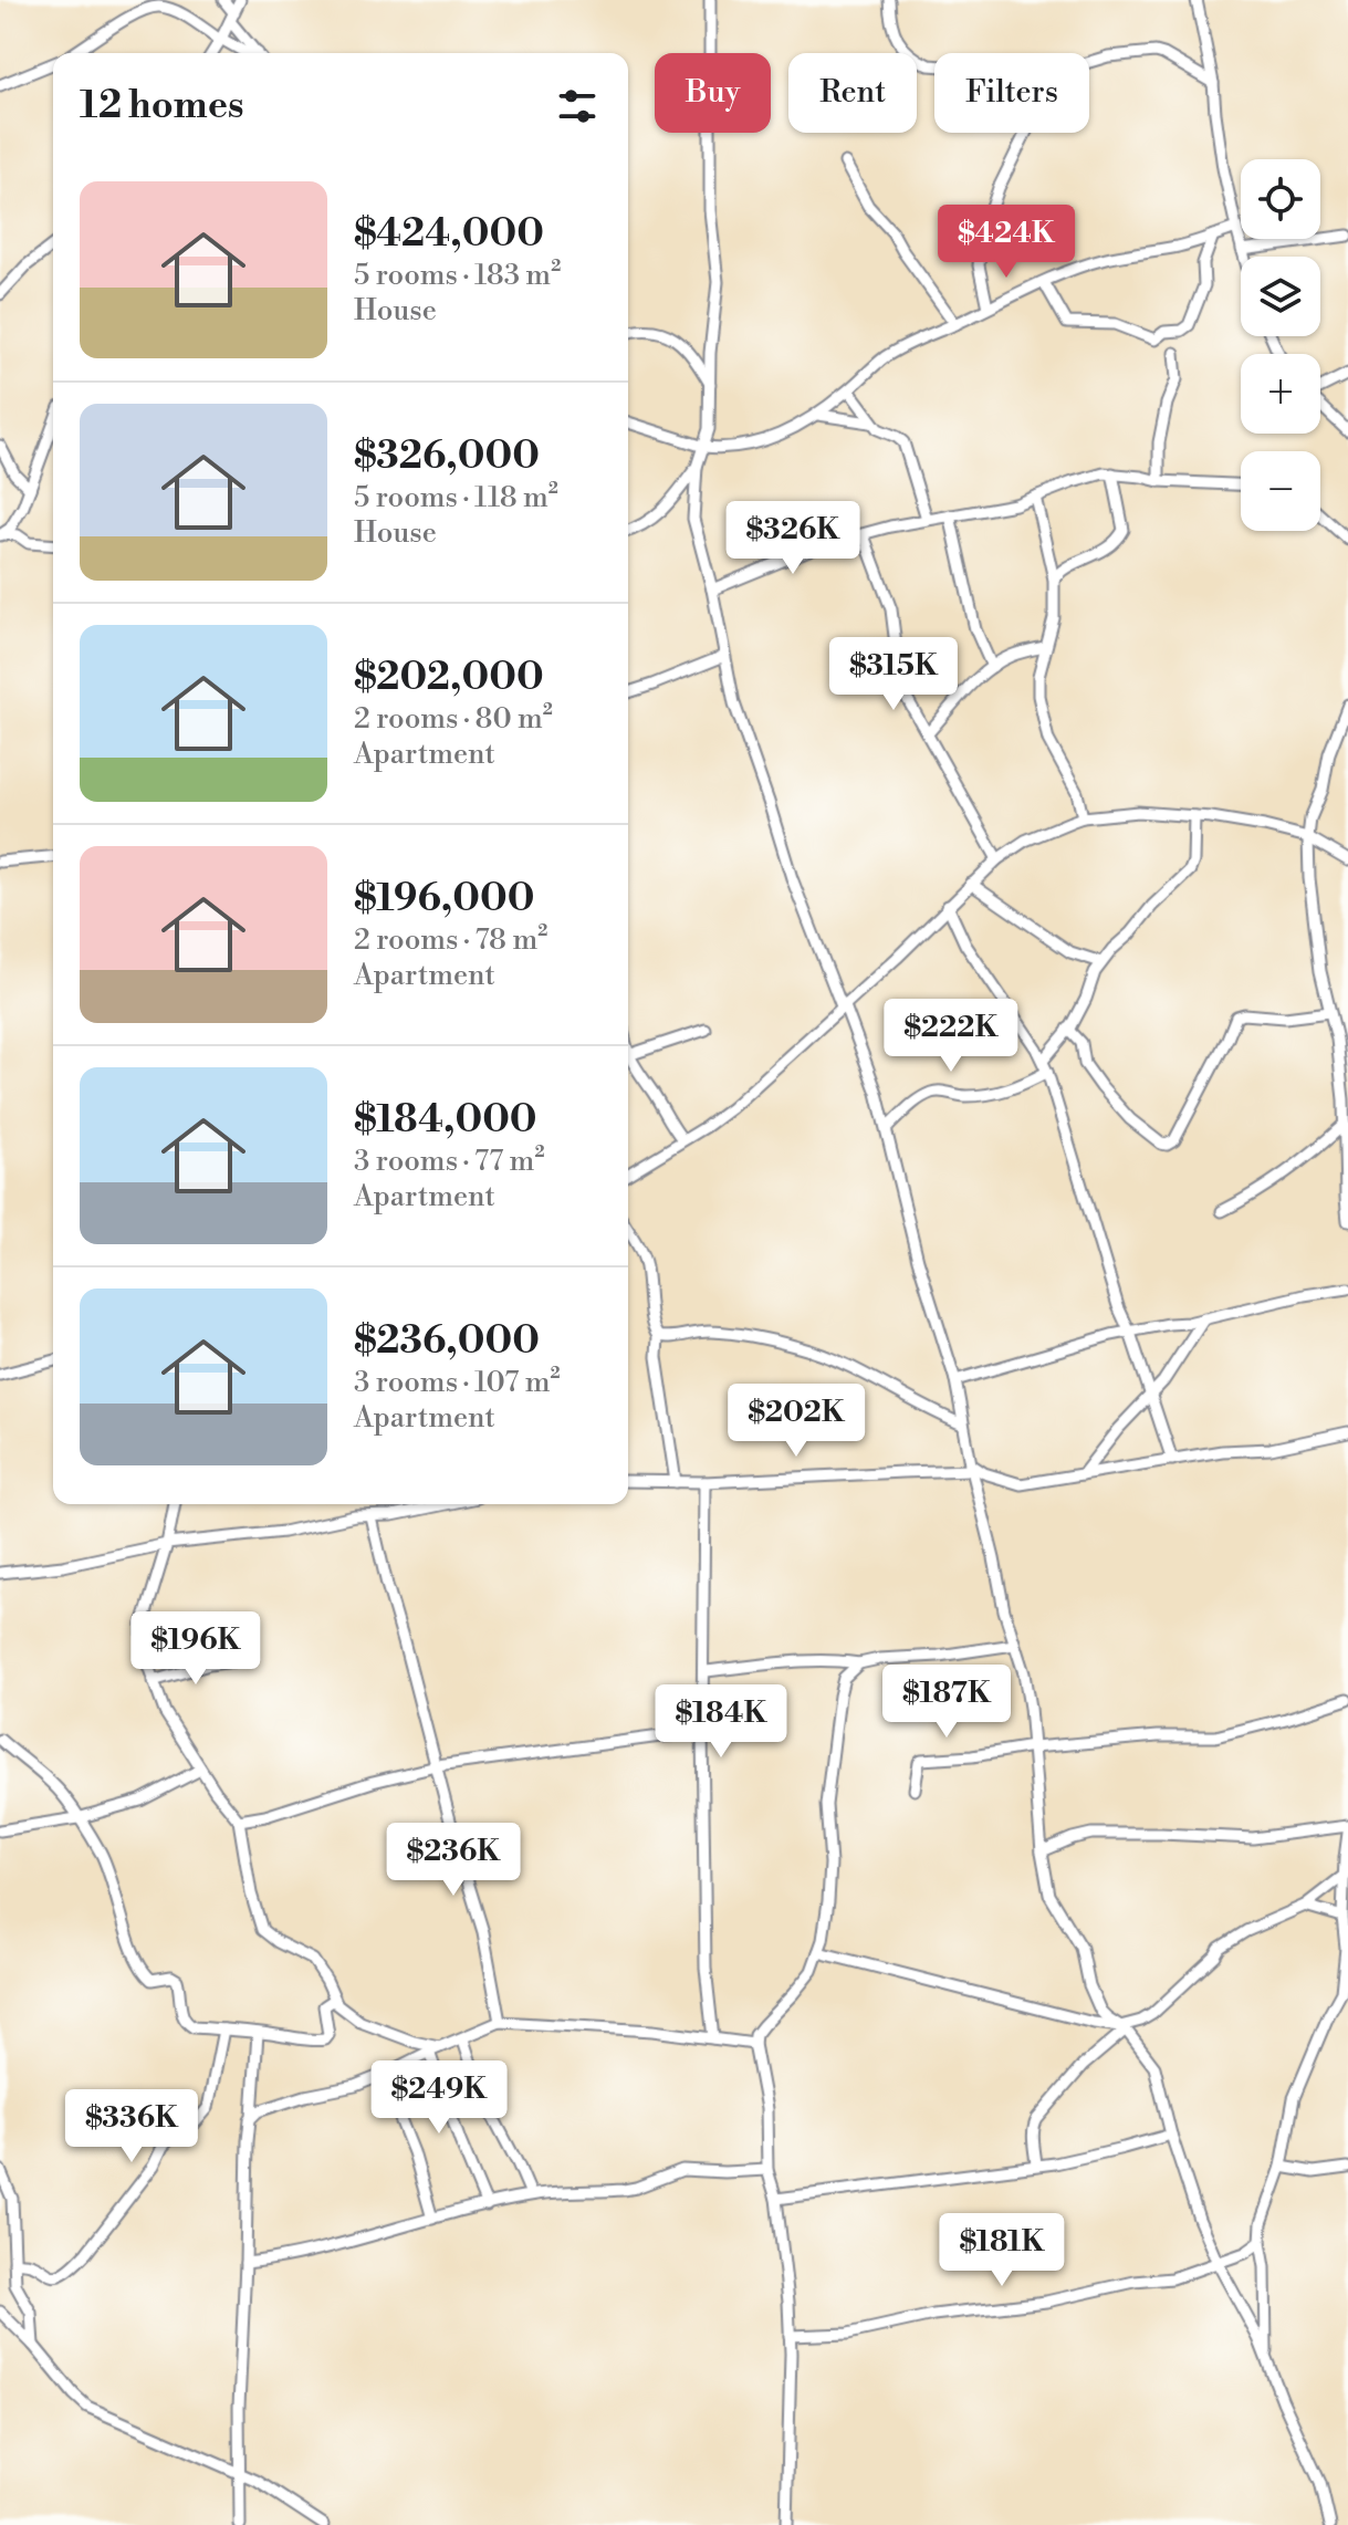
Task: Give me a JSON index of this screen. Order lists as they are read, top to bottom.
{
  "page": {
    "chip": ["Buy", "Rent", "Filters"],
    "heading": "12 homes",
    "map_buttons": ["+", "−"],
    "list": [
      {
        "name": "$424,000",
        "note": "5 rooms · 183 m² · House"
      },
      {
        "name": "$326,000",
        "note": "5 rooms · 118 m² · House"
      },
      {
        "name": "$202,000",
        "note": "2 rooms · 80 m² · Apartment"
      },
      {
        "name": "$196,000",
        "note": "2 rooms · 78 m² · Apartment"
      },
      {
        "name": "$184,000",
        "note": "3 rooms · 77 m² · Apartment"
      },
      {
        "name": "$236,000",
        "note": "3 rooms · 107 m² · Apartment"
      }
    ],
    "price": [
      "$424K",
      "$326K",
      "$315K",
      "$222K",
      "$202K",
      "$196K",
      "$187K",
      "$184K",
      "$236K",
      "$249K",
      "$336K",
      "$181K"
    ]
  }
}
